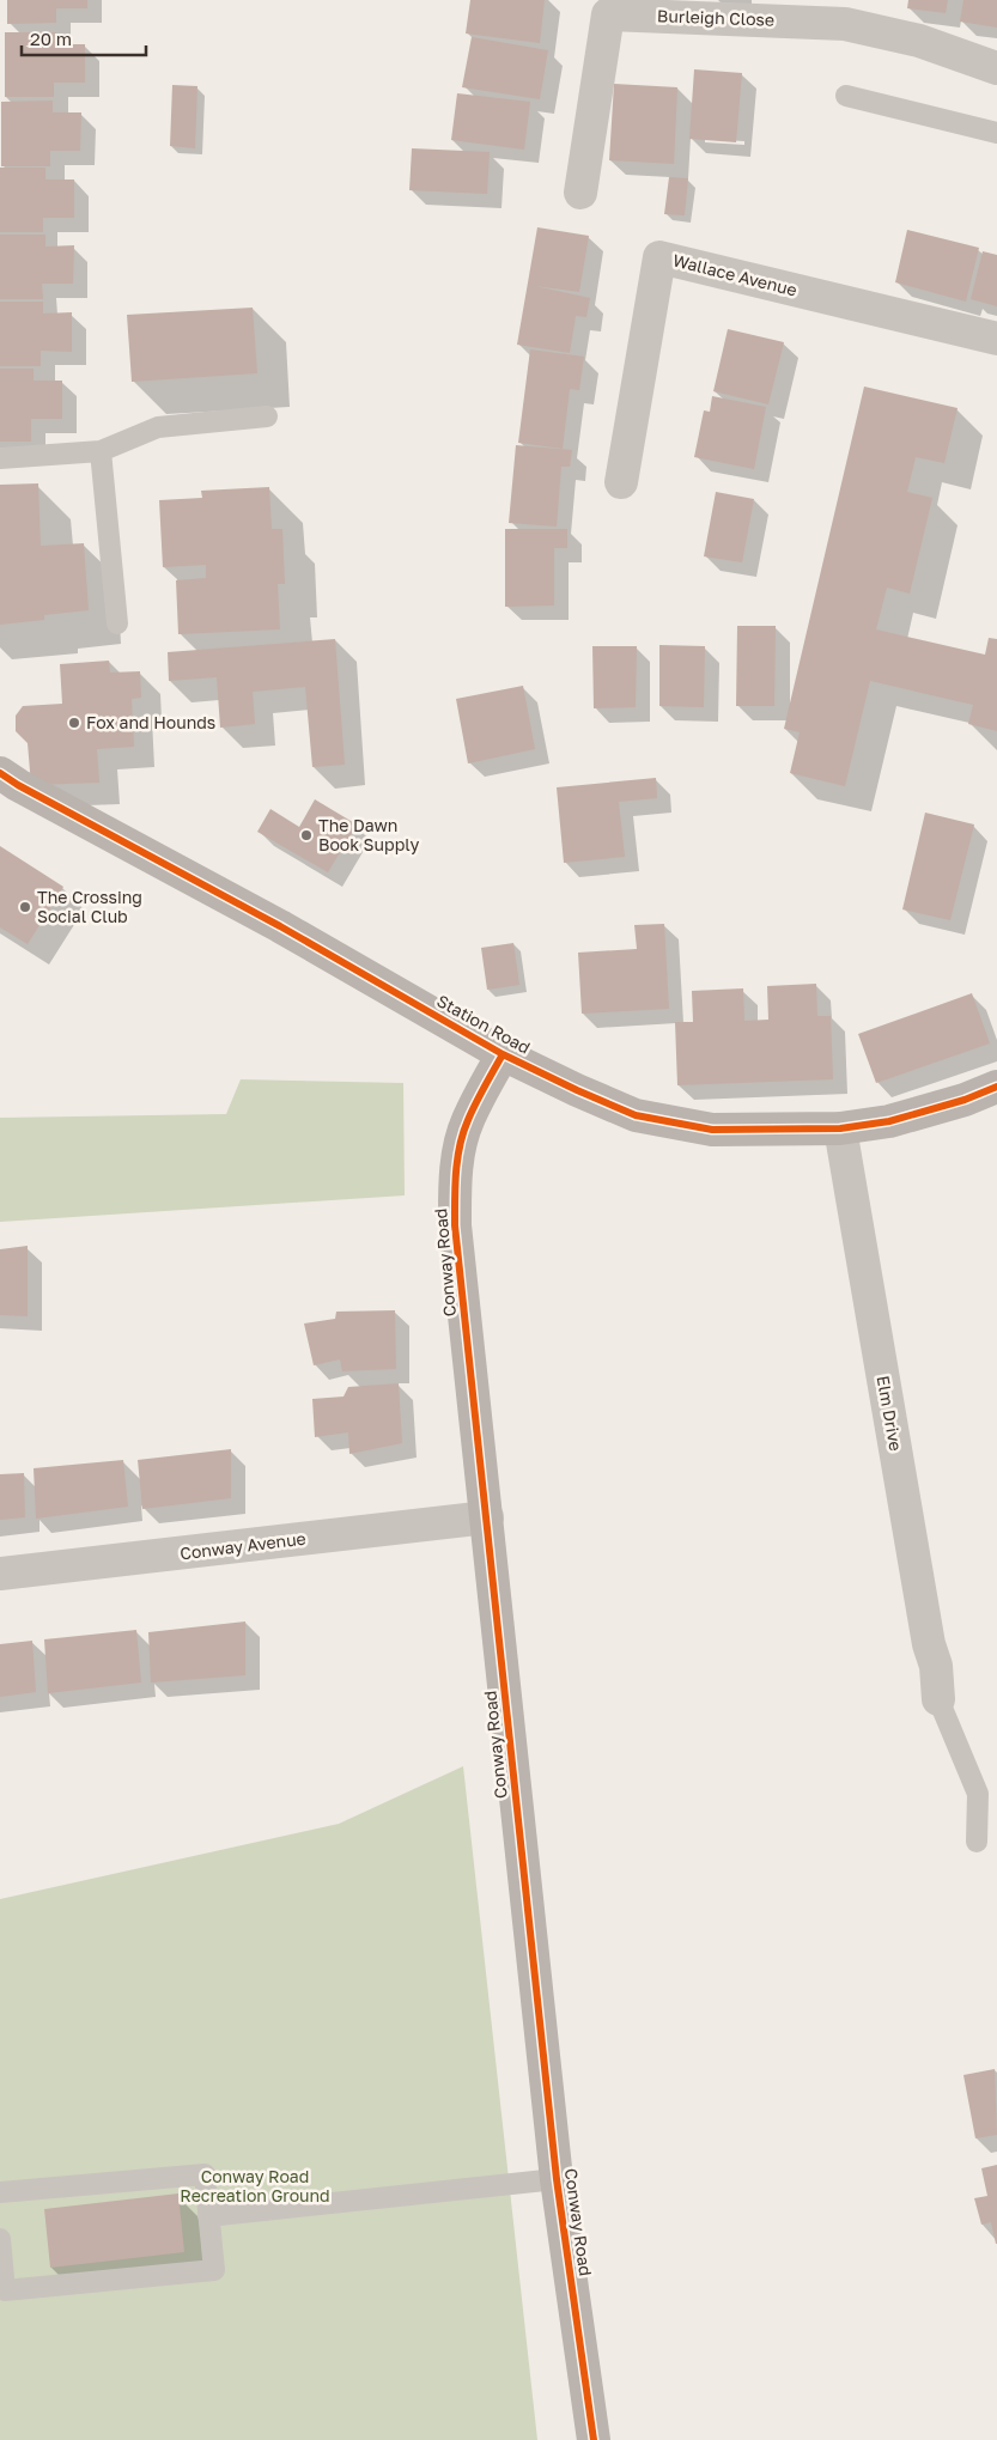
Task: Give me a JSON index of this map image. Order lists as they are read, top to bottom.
{
  "streets": {
    "street": [
      "Burleigh Close",
      "Wallace Avenue",
      "Station Road",
      "Conway Road",
      "Elm Drive",
      "Conway Avenue"
    ]
  },
  "crossings": [
    ["Station Road", "Conway Road"],
    ["Station Road", "Elm Drive"],
    ["Conway Road", "Conway Avenue"]
  ],
  "parks": ["Conway Road Recreation Ground"],
  "places": ["Fox and Hounds", "The Dawn Book Supply", "The Crossing Social Club"],
  "scale_bar": "20 m"
}
